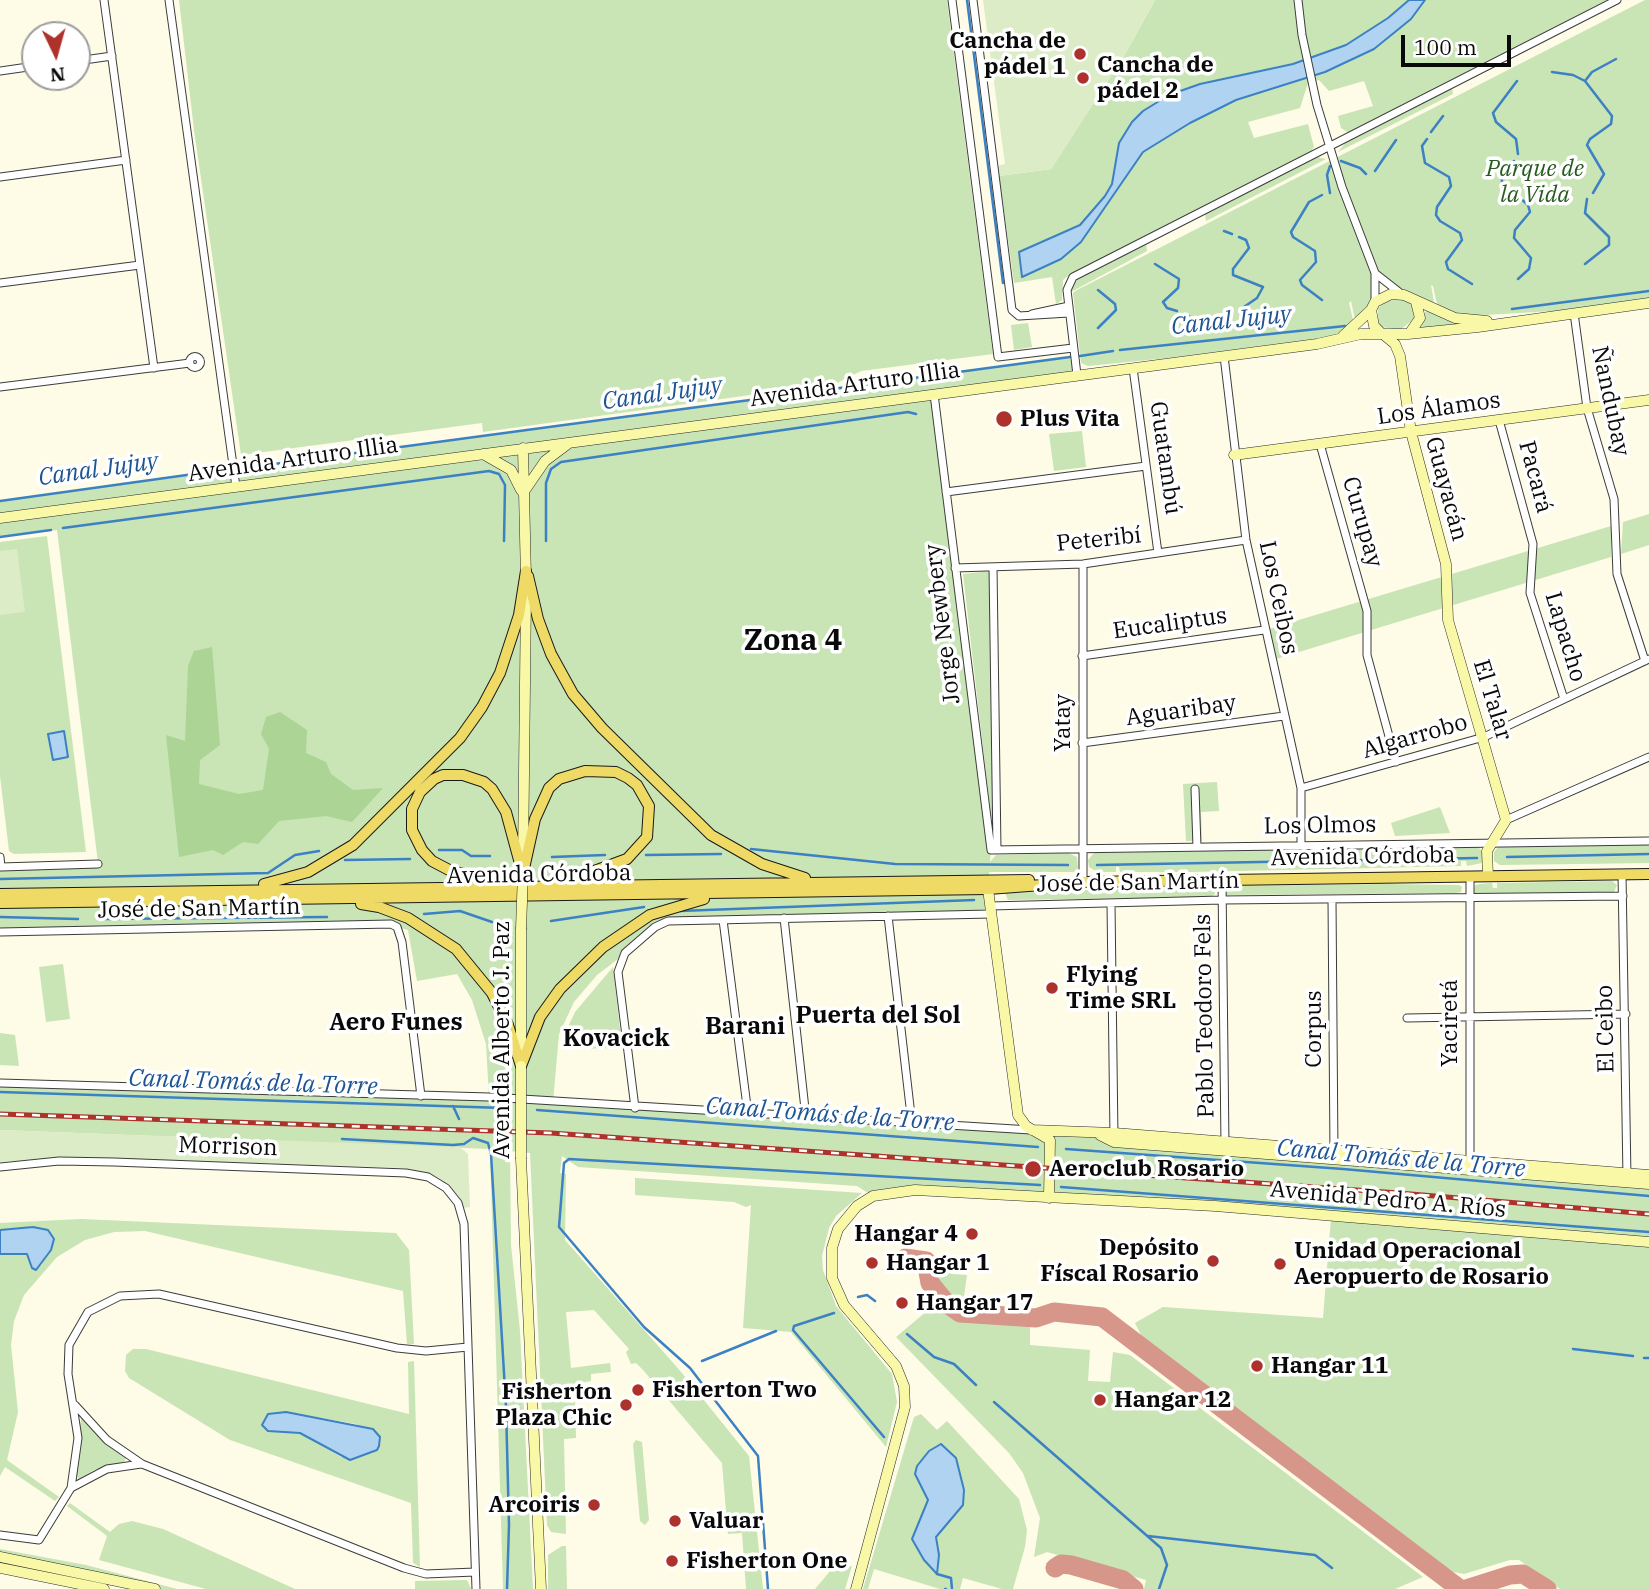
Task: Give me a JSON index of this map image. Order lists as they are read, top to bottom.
{
  "streets": {
    "main road": [
      "Avenida Arturo Illia",
      "Los Álamos",
      "Guayacán",
      "El Talar",
      "Avenida Córdoba",
      "Avenida Alberto J. Paz",
      "Avenida Pedro A. Ríos"
    ],
    "street": [
      "Ñandubay",
      "Guatambú",
      "Pacará",
      "Curupay",
      "Peteribí",
      "Los Ceibos",
      "Jorge Newbery",
      "Eucaliptus",
      "Lapacho",
      "Aguaribay",
      "Yatay",
      "Algarrobo",
      "Los Olmos",
      "José de San Martín",
      "Pablo Teodoro Fels",
      "Yaciretá",
      "Corpus",
      "El Ceibo",
      "Morrison"
    ]
  },
  "crossings": [
    ["Avenida Arturo Illia", "Guatambú"],
    ["Avenida Arturo Illia", "Guayacán"],
    ["Avenida Arturo Illia", "Los Ceibos"],
    ["Avenida Arturo Illia", "Jorge Newbery"],
    ["Avenida Arturo Illia", "Avenida Alberto J. Paz"],
    ["Ñandubay", "Los Álamos"],
    ["Ñandubay", "Algarrobo"],
    ["Los Álamos", "Pacará"],
    ["Los Álamos", "Guayacán"],
    ["Los Álamos", "Curupay"],
    ["Los Álamos", "Los Ceibos"],
    ["Guatambú", "Peteribí"],
    ["Pacará", "Lapacho"],
    ["Guayacán", "El Talar"],
    ["Curupay", "Algarrobo"],
    ["Peteribí", "Los Ceibos"],
    ["Peteribí", "Jorge Newbery"],
    ["Peteribí", "Yatay"],
    ["Los Ceibos", "Eucaliptus"],
    ["Los Ceibos", "Aguaribay"],
    ["Los Ceibos", "Algarrobo"],
    ["Los Ceibos", "Los Olmos"],
    ["Jorge Newbery", "Los Olmos"],
    ["Eucaliptus", "Yatay"],
    ["Lapacho", "Algarrobo"],
    ["El Talar", "Algarrobo"],
    ["Aguaribay", "Yatay"],
    ["Yatay", "Los Olmos"],
    ["Yatay", "Avenida Córdoba"],
    ["Avenida Córdoba", "Pablo Teodoro Fels"],
    ["Avenida Córdoba", "Yaciretá"],
    ["Avenida Córdoba", "El Ceibo"],
    ["José de San Martín", "Pablo Teodoro Fels"],
    ["José de San Martín", "Yaciretá"],
    ["José de San Martín", "Corpus"],
    ["José de San Martín", "El Ceibo"]
  ],
  "districts": [
    "Zona 4",
    "Puerta del Sol",
    "Aero Funes",
    "Barani",
    "Kovacick"
  ],
  "water": ["Canal Jujuy", "Canal Tomás de la Torre"],
  "parks": ["Parque de la Vida"],
  "places": [
    "Cancha de pádel 1",
    "Cancha de pádel 2",
    "Plus Vita",
    "Flying Time SRL",
    "Aeroclub Rosario",
    "Hangar 4",
    "Depósito Físcal Rosario",
    "Hangar 1",
    "Unidad Operacional Aeropuerto de Rosario",
    "Hangar 17",
    "Hangar 11",
    "Fisherton Two",
    "Hangar 12",
    "Fisherton Plaza Chic",
    "Arcoiris",
    "Valuar",
    "Fisherton One"
  ],
  "scale_bar": "100 m",
  "north": "bottom"
}
